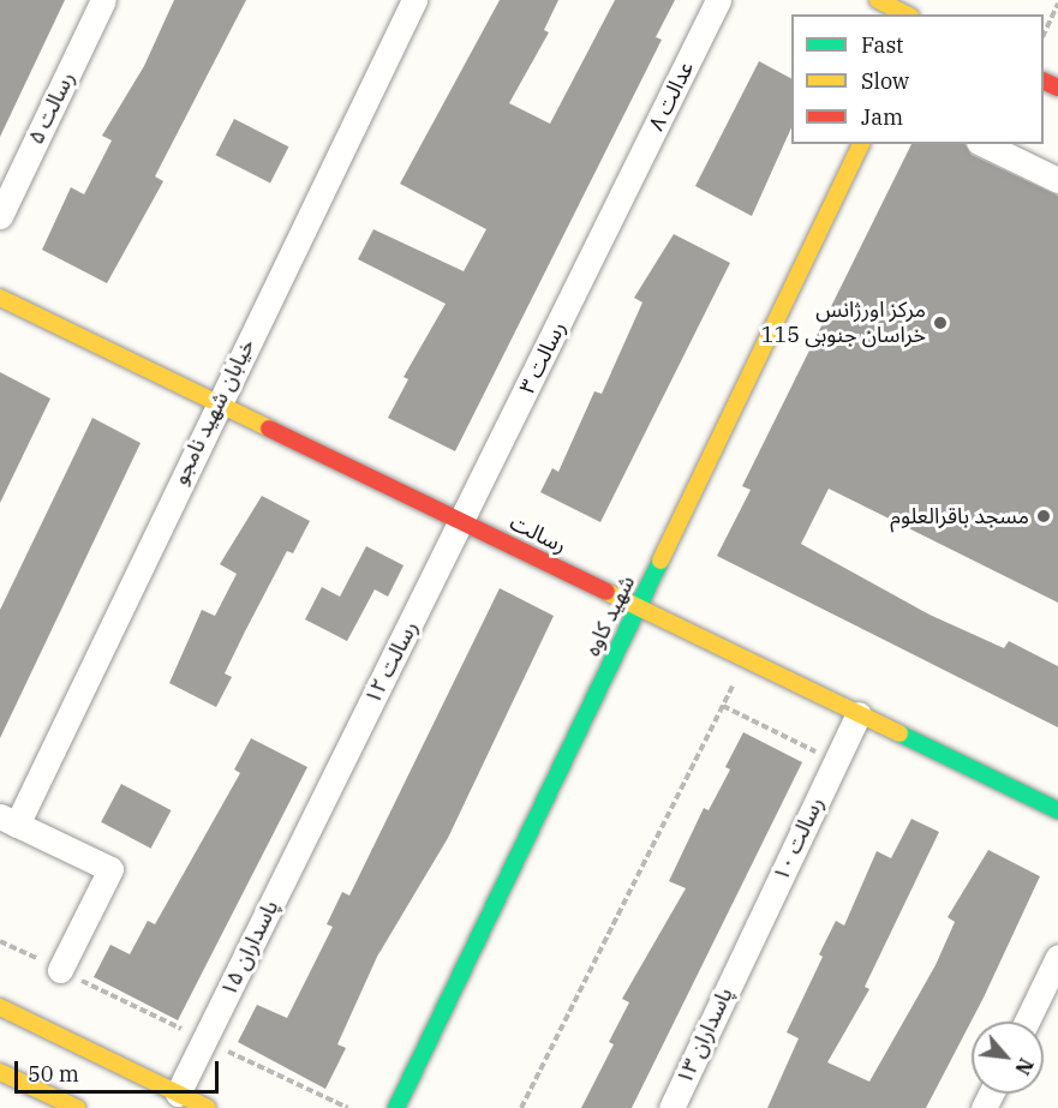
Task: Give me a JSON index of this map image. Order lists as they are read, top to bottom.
{
  "streets": {
    "street": [
      "عدالت ۸",
      "رسالت ۵",
      "رسالت ۳",
      "خیابان شهید نامجو",
      "رسالت",
      "شهید کاوه",
      "رسالت ۱۲",
      "رسالت ۱۰",
      "پاسداران ۱۵",
      "پاسداران ۱۳"
    ]
  },
  "crossings": [
    ["عدالت ۸", "رسالت ۳"],
    ["رسالت ۳", "رسالت"],
    ["رسالت ۳", "رسالت ۱۲"],
    ["خیابان شهید نامجو", "رسالت"],
    ["رسالت", "شهید کاوه"],
    ["رسالت", "رسالت ۱۲"],
    ["رسالت", "رسالت ۱۰"],
    ["رسالت ۱۲", "پاسداران ۱۵"],
    ["رسالت ۱۰", "پاسداران ۱۳"]
  ],
  "places": ["مرکز اورژانس 115 خراسان جنوبی", "مسجد باقرالعلوم"],
  "legend": ["Fast", "Slow", "Jam"],
  "scale_bar": "50 m",
  "north": "bottom right"
}
